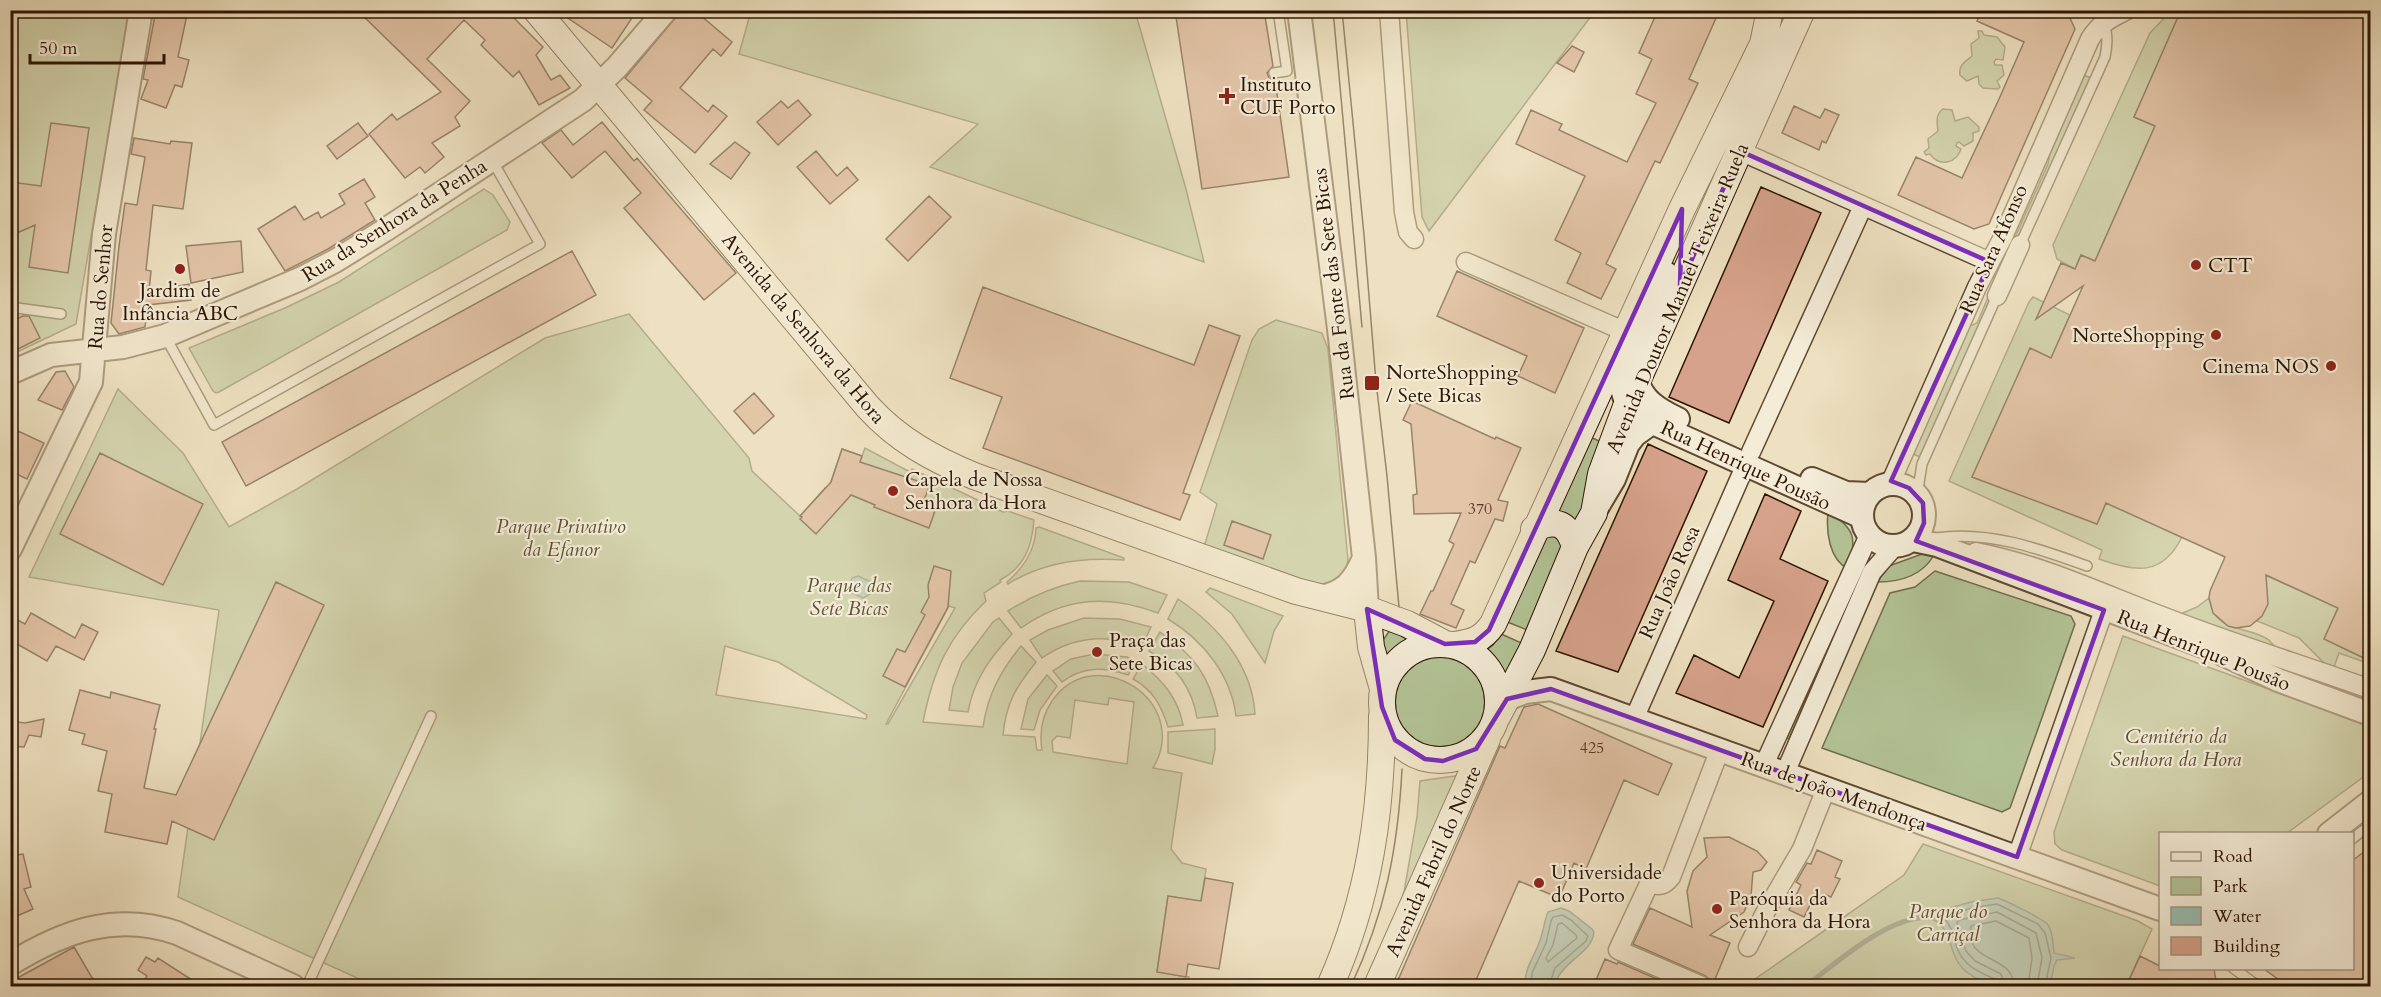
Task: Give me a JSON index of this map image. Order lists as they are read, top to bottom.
{
  "streets": {
    "main road": [
      "Rua da Fonte das Sete Bicas",
      "Avenida Doutor Manuel Teixeira Ruela",
      "Avenida da Senhora da Hora",
      "Avenida Fabril do Norte"
    ],
    "street": [
      "Rua da Senhora da Penha",
      "Rua Sara Afonso",
      "Rua do Senhor",
      "Rua Henrique Pousão",
      "Rua João Rosa",
      "Rua de João Mendonça"
    ]
  },
  "crossings": [
    ["Rua da Senhora da Penha", "Rua do Senhor"],
    ["Rua da Senhora da Penha", "Avenida da Senhora da Hora"],
    ["Rua Sara Afonso", "Rua Henrique Pousão"],
    ["Rua da Fonte das Sete Bicas", "Avenida Doutor Manuel Teixeira Ruela"],
    ["Rua da Fonte das Sete Bicas", "Avenida da Senhora da Hora"],
    ["Rua da Fonte das Sete Bicas", "Rua de João Mendonça"],
    ["Rua da Fonte das Sete Bicas", "Avenida Fabril do Norte"],
    ["Avenida Doutor Manuel Teixeira Ruela", "Avenida da Senhora da Hora"],
    ["Avenida Doutor Manuel Teixeira Ruela", "Rua Henrique Pousão"],
    ["Avenida Doutor Manuel Teixeira Ruela", "Rua de João Mendonça"],
    ["Avenida Doutor Manuel Teixeira Ruela", "Avenida Fabril do Norte"],
    ["Avenida da Senhora da Hora", "Rua de João Mendonça"],
    ["Avenida da Senhora da Hora", "Avenida Fabril do Norte"],
    ["Rua Henrique Pousão", "Rua João Rosa"],
    ["Rua João Rosa", "Rua de João Mendonça"],
    ["Rua de João Mendonça", "Avenida Fabril do Norte"]
  ],
  "parks": [
    "Parque Privativo da Efanor",
    "Parque das Sete Bicas",
    "Cemitério da Senhora da Hora",
    "Parque do Carriçal"
  ],
  "places": {
    "health": ["Instituto CUF Porto"],
    "other": [
      "CTT",
      "Jardim de Infância ABC",
      "NorteShopping",
      "Cinema NOS",
      "Capela de Nossa Senhora da Hora",
      "Praça das Sete Bicas",
      "Universidade do Porto",
      "Paróquia da Senhora da Hora"
    ],
    "transit": ["NorteShopping / Sete Bicas"]
  },
  "house_numbers": ["370", "425"],
  "legend": [
    "Road",
    "Park",
    "Water",
    "Building"
  ],
  "scale_bar": "50 m"
}
